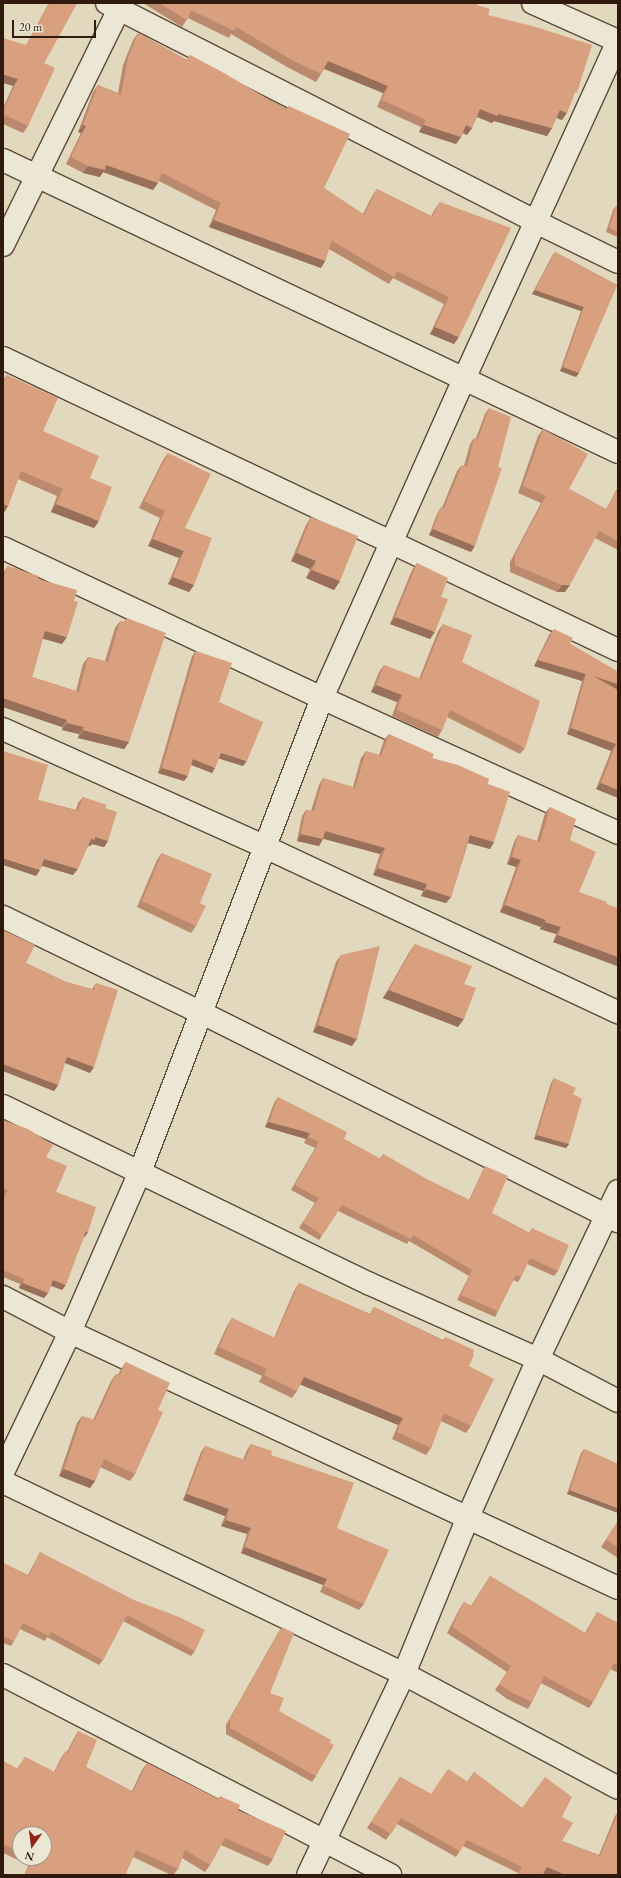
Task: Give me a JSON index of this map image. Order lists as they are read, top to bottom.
{
  "scale_bar": "20 m",
  "north": "bottom"
}
